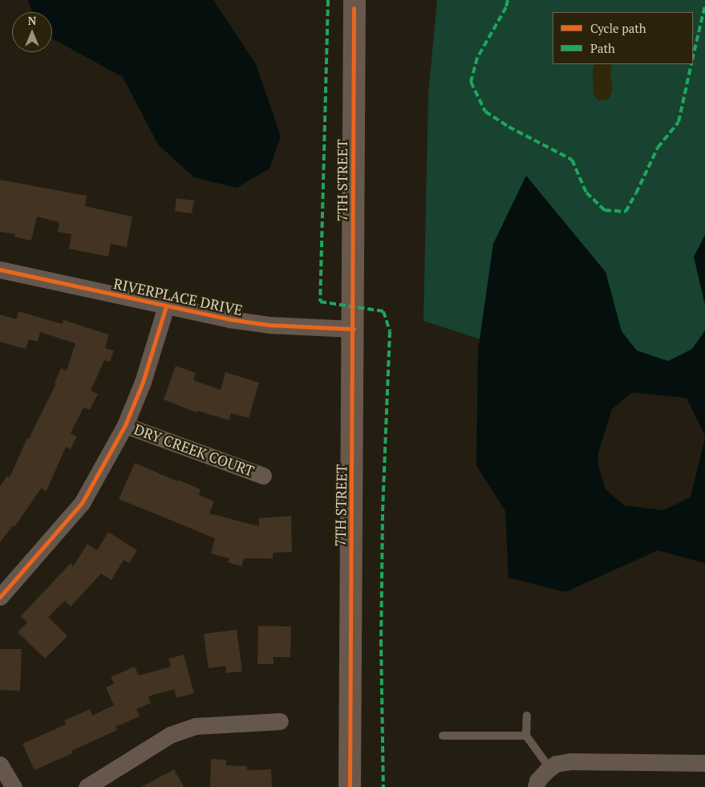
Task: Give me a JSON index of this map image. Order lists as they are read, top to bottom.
{
  "streets": {
    "street": ["7TH STREET", "RIVERPLACE DRIVE", "DRY CREEK COURT"]
  },
  "crossings": [
    ["7TH STREET", "RIVERPLACE DRIVE"]
  ],
  "legend": ["Cycle path", "Path"],
  "north": "top"
}
